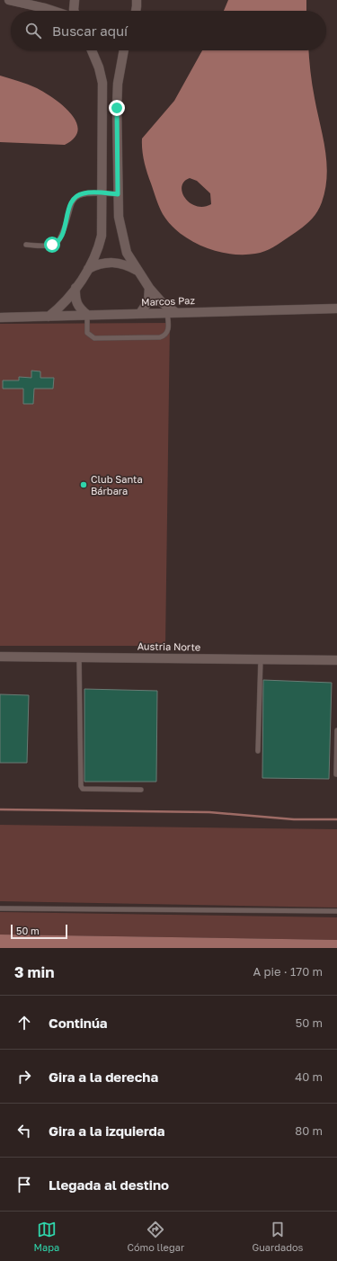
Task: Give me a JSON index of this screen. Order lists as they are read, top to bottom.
{
  "streets": {
    "street": ["Marcos Paz", "Austria Norte"]
  },
  "places": ["Club Santa Bárbara"],
  "scale_bar": "50 m",
  "page": {
    "search": "Buscar aquí",
    "scale": "50 m",
    "heading": ["3 min", "A pie · 170 m"],
    "list": [
      ["Continúa", "50 m"],
      ["Gira a la derecha", "40 m"],
      ["Gira a la izquierda", "80 m"],
      "Llegada al destino"
    ],
    "nav": ["Mapa", "Cómo llegar", "Guardados"]
  }
}
